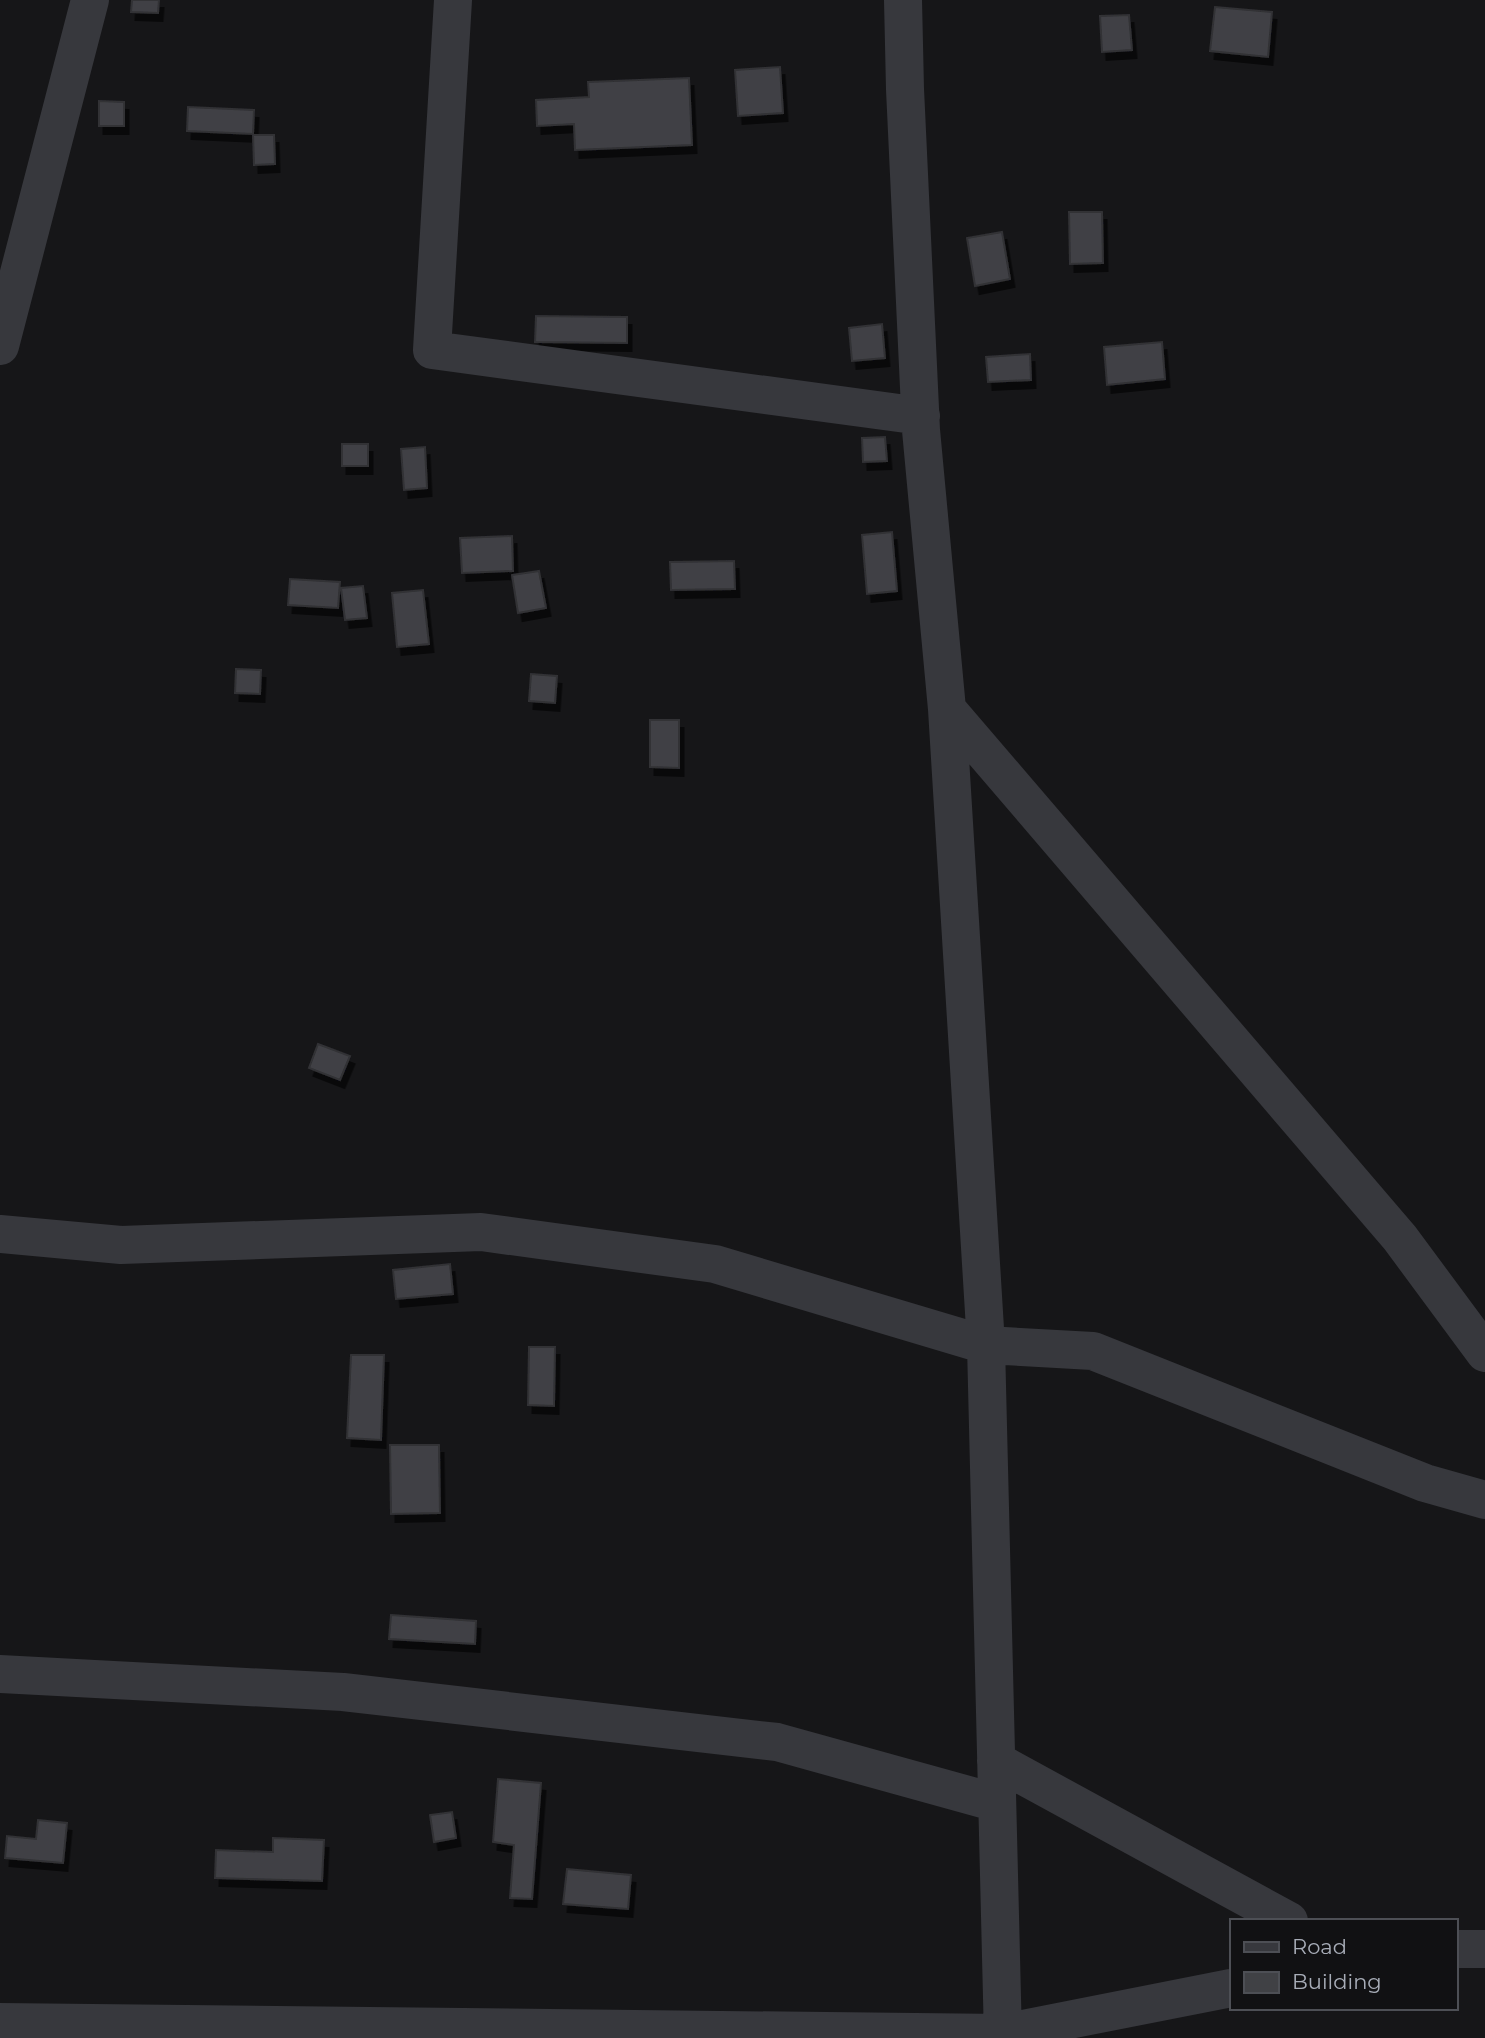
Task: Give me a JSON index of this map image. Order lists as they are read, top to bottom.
{
  "legend": ["Road", "Building"]
}
